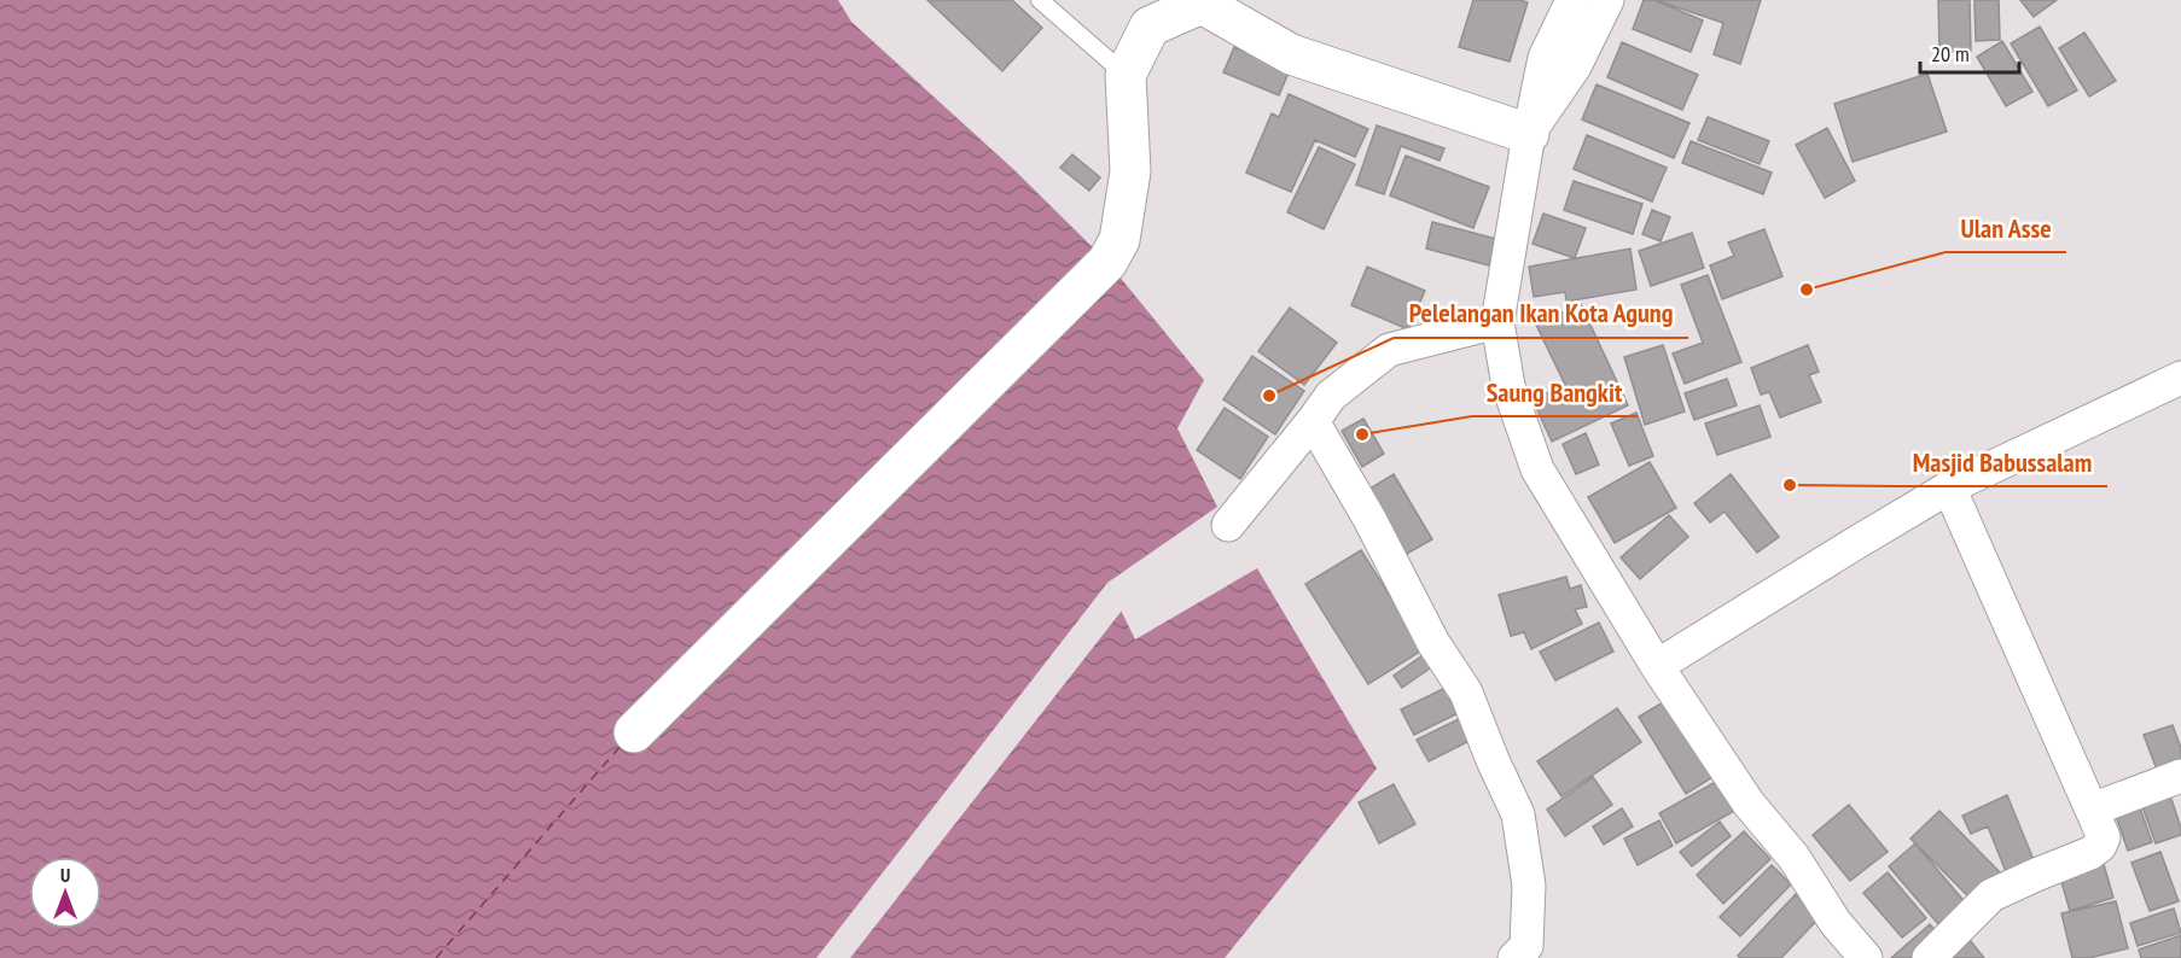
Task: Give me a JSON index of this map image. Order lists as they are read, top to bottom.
{
  "places": [
    "Ulan Asse",
    "Pelelangan Ikan Kota Agung",
    "Saung Bangkit",
    "Masjid Babussalam"
  ],
  "scale_bar": "20 m",
  "north": "top"
}
